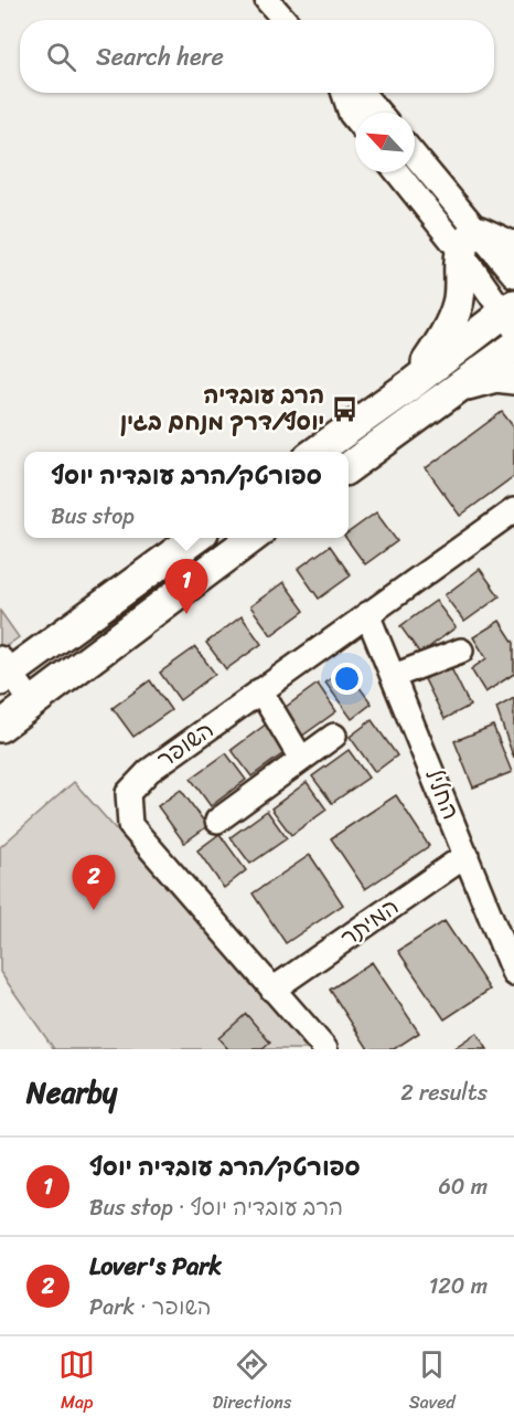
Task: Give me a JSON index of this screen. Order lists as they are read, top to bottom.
{
  "streets": {
    "street": ["השופר", "החליל", "המיתר"]
  },
  "crossings": [
    ["השופר", "החליל"],
    ["השופר", "המיתר"],
    ["החליל", "המיתר"]
  ],
  "places": {
    "bus stop": ["הרב עובדיה יוסף/דרך מנחם בגין"]
  },
  "north": "top left",
  "page": {
    "search": "Search here",
    "popup": ["ספורטק/הרב עובדיה יוסף", "Bus stop"],
    "pins": ["1", "2"],
    "heading": ["Nearby", "2 results"],
    "list": [
      {
        "mark": "1",
        "name": "ספורטק/הרב עובדיה יוסף",
        "note": "Bus stop · הרב עובדיה יוסף",
        "value": "60 m"
      },
      {
        "mark": "2",
        "name": "Lover's Park",
        "note": "Park · השופר",
        "value": "120 m"
      }
    ],
    "nav": ["Map", "Directions", "Saved"]
  }
}
